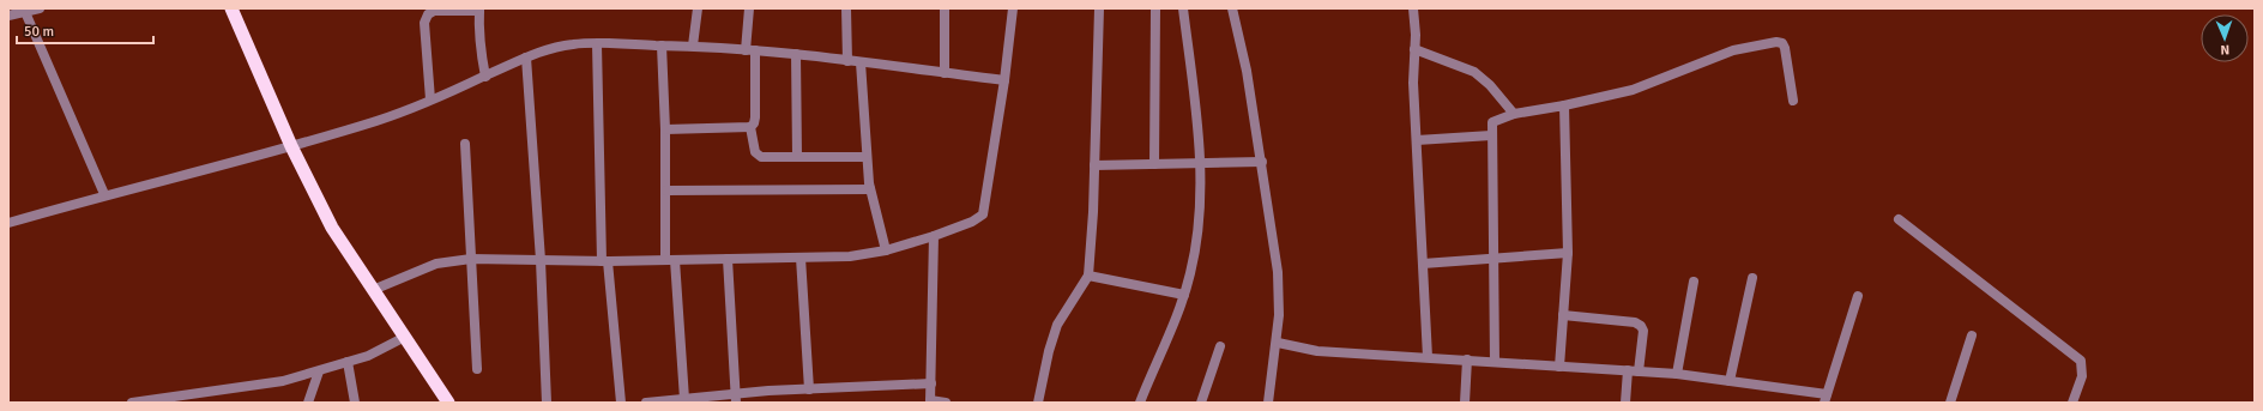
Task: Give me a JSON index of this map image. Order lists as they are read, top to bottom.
{
  "scale_bar": "50 m",
  "north": "bottom"
}
